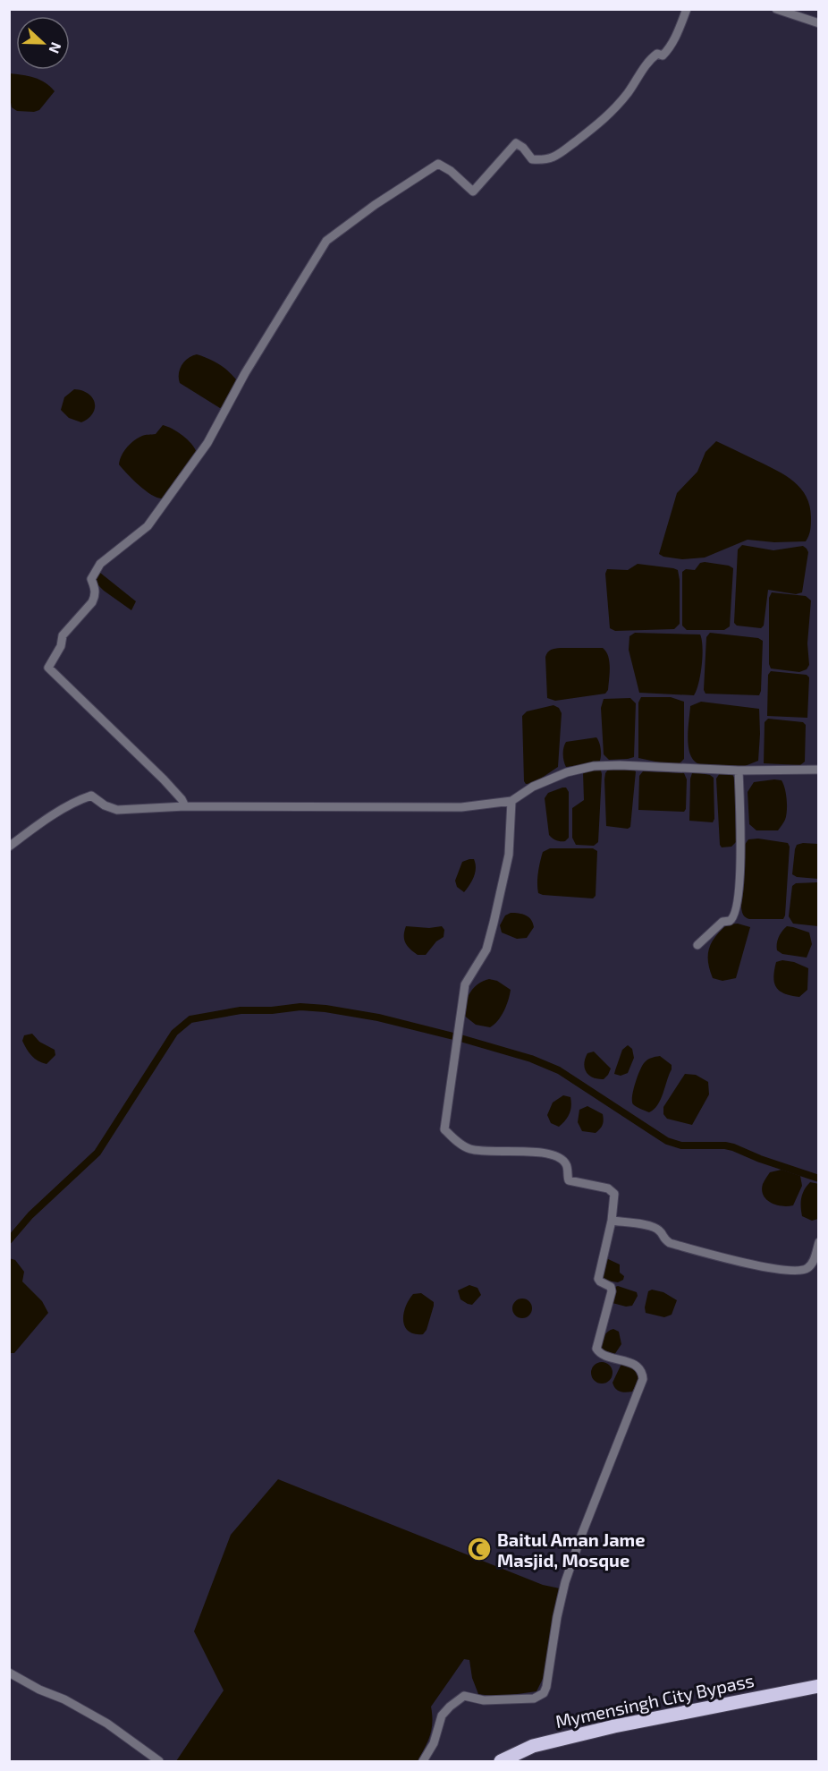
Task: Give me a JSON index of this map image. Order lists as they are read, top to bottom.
{
  "streets": {
    "highway": ["Mymensingh City Bypass"]
  },
  "places": {
    "mosque": ["Baitul Aman Jame Masjid, Mosque"]
  },
  "north": "right"
}
